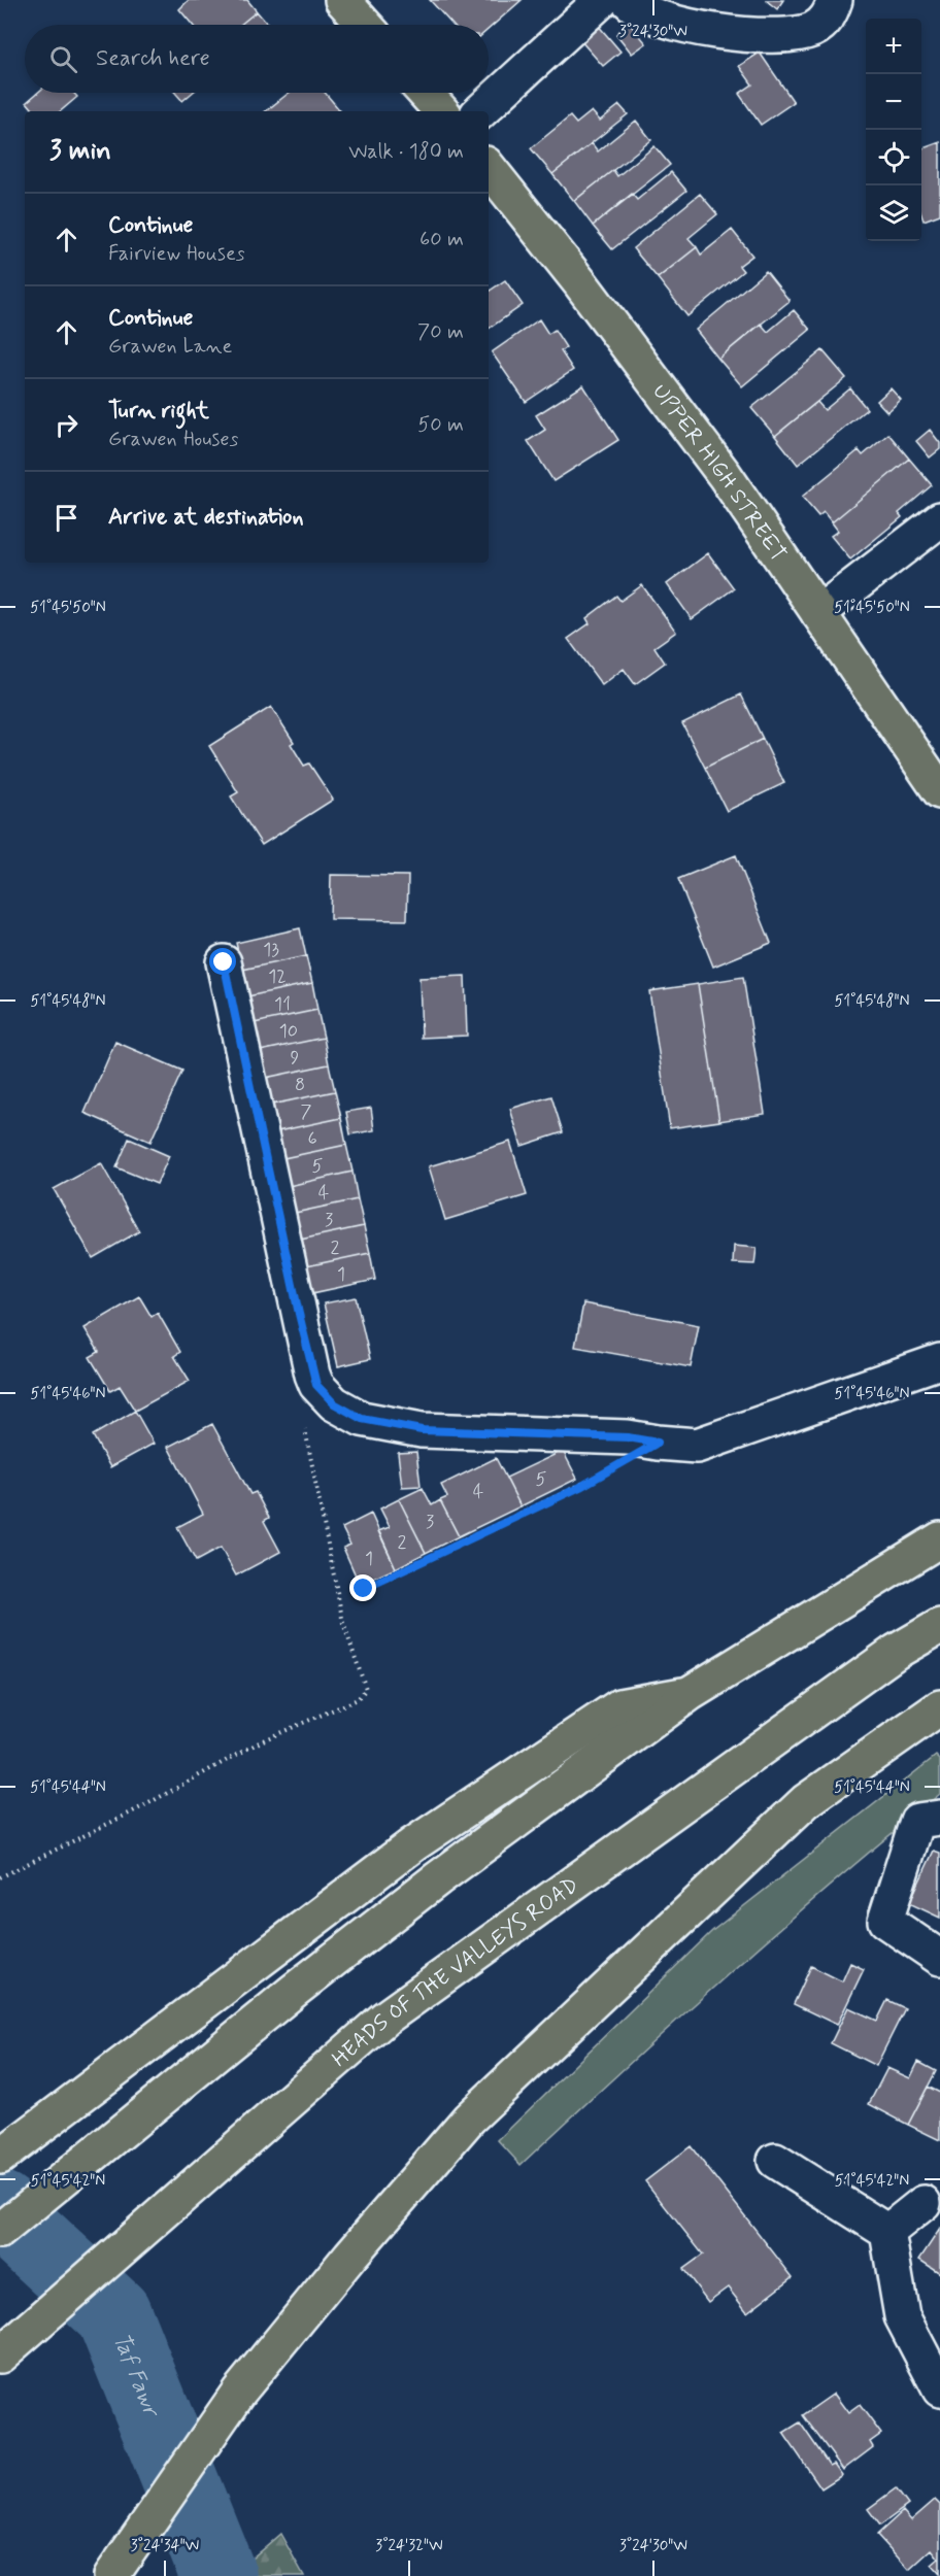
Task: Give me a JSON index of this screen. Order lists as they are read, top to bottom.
{
  "streets": {
    "main road": ["UPPER HIGH STREET", "HEADS OF THE VALLEYS ROAD"]
  },
  "water": ["Taf Fawr"],
  "house_numbers": [
    "13",
    "12",
    "11",
    "10",
    "9",
    "8",
    "7",
    "6",
    "5",
    "4",
    "3",
    "2",
    "1",
    "5",
    "4",
    "3",
    "2",
    "1"
  ],
  "page": {
    "map_buttons": ["+", "−"],
    "search": "Search here",
    "heading": ["3 min", "Walk · 180 m"],
    "list": [
      ["Continue", "Fairview Houses", "60 m"],
      ["Continue", "Grawen Lane", "70 m"],
      ["Turn right", "Grawen Houses", "50 m"],
      "Arrive at destination"
    ]
  },
  "coordinates": [
    "3°24'30\"W",
    "51°45'50\"N",
    "51°45'48\"N",
    "51°45'46\"N",
    "51°45'44\"N",
    "51°45'42\"N",
    "3°24'34\"W",
    "3°24'32\"W"
  ]
}
